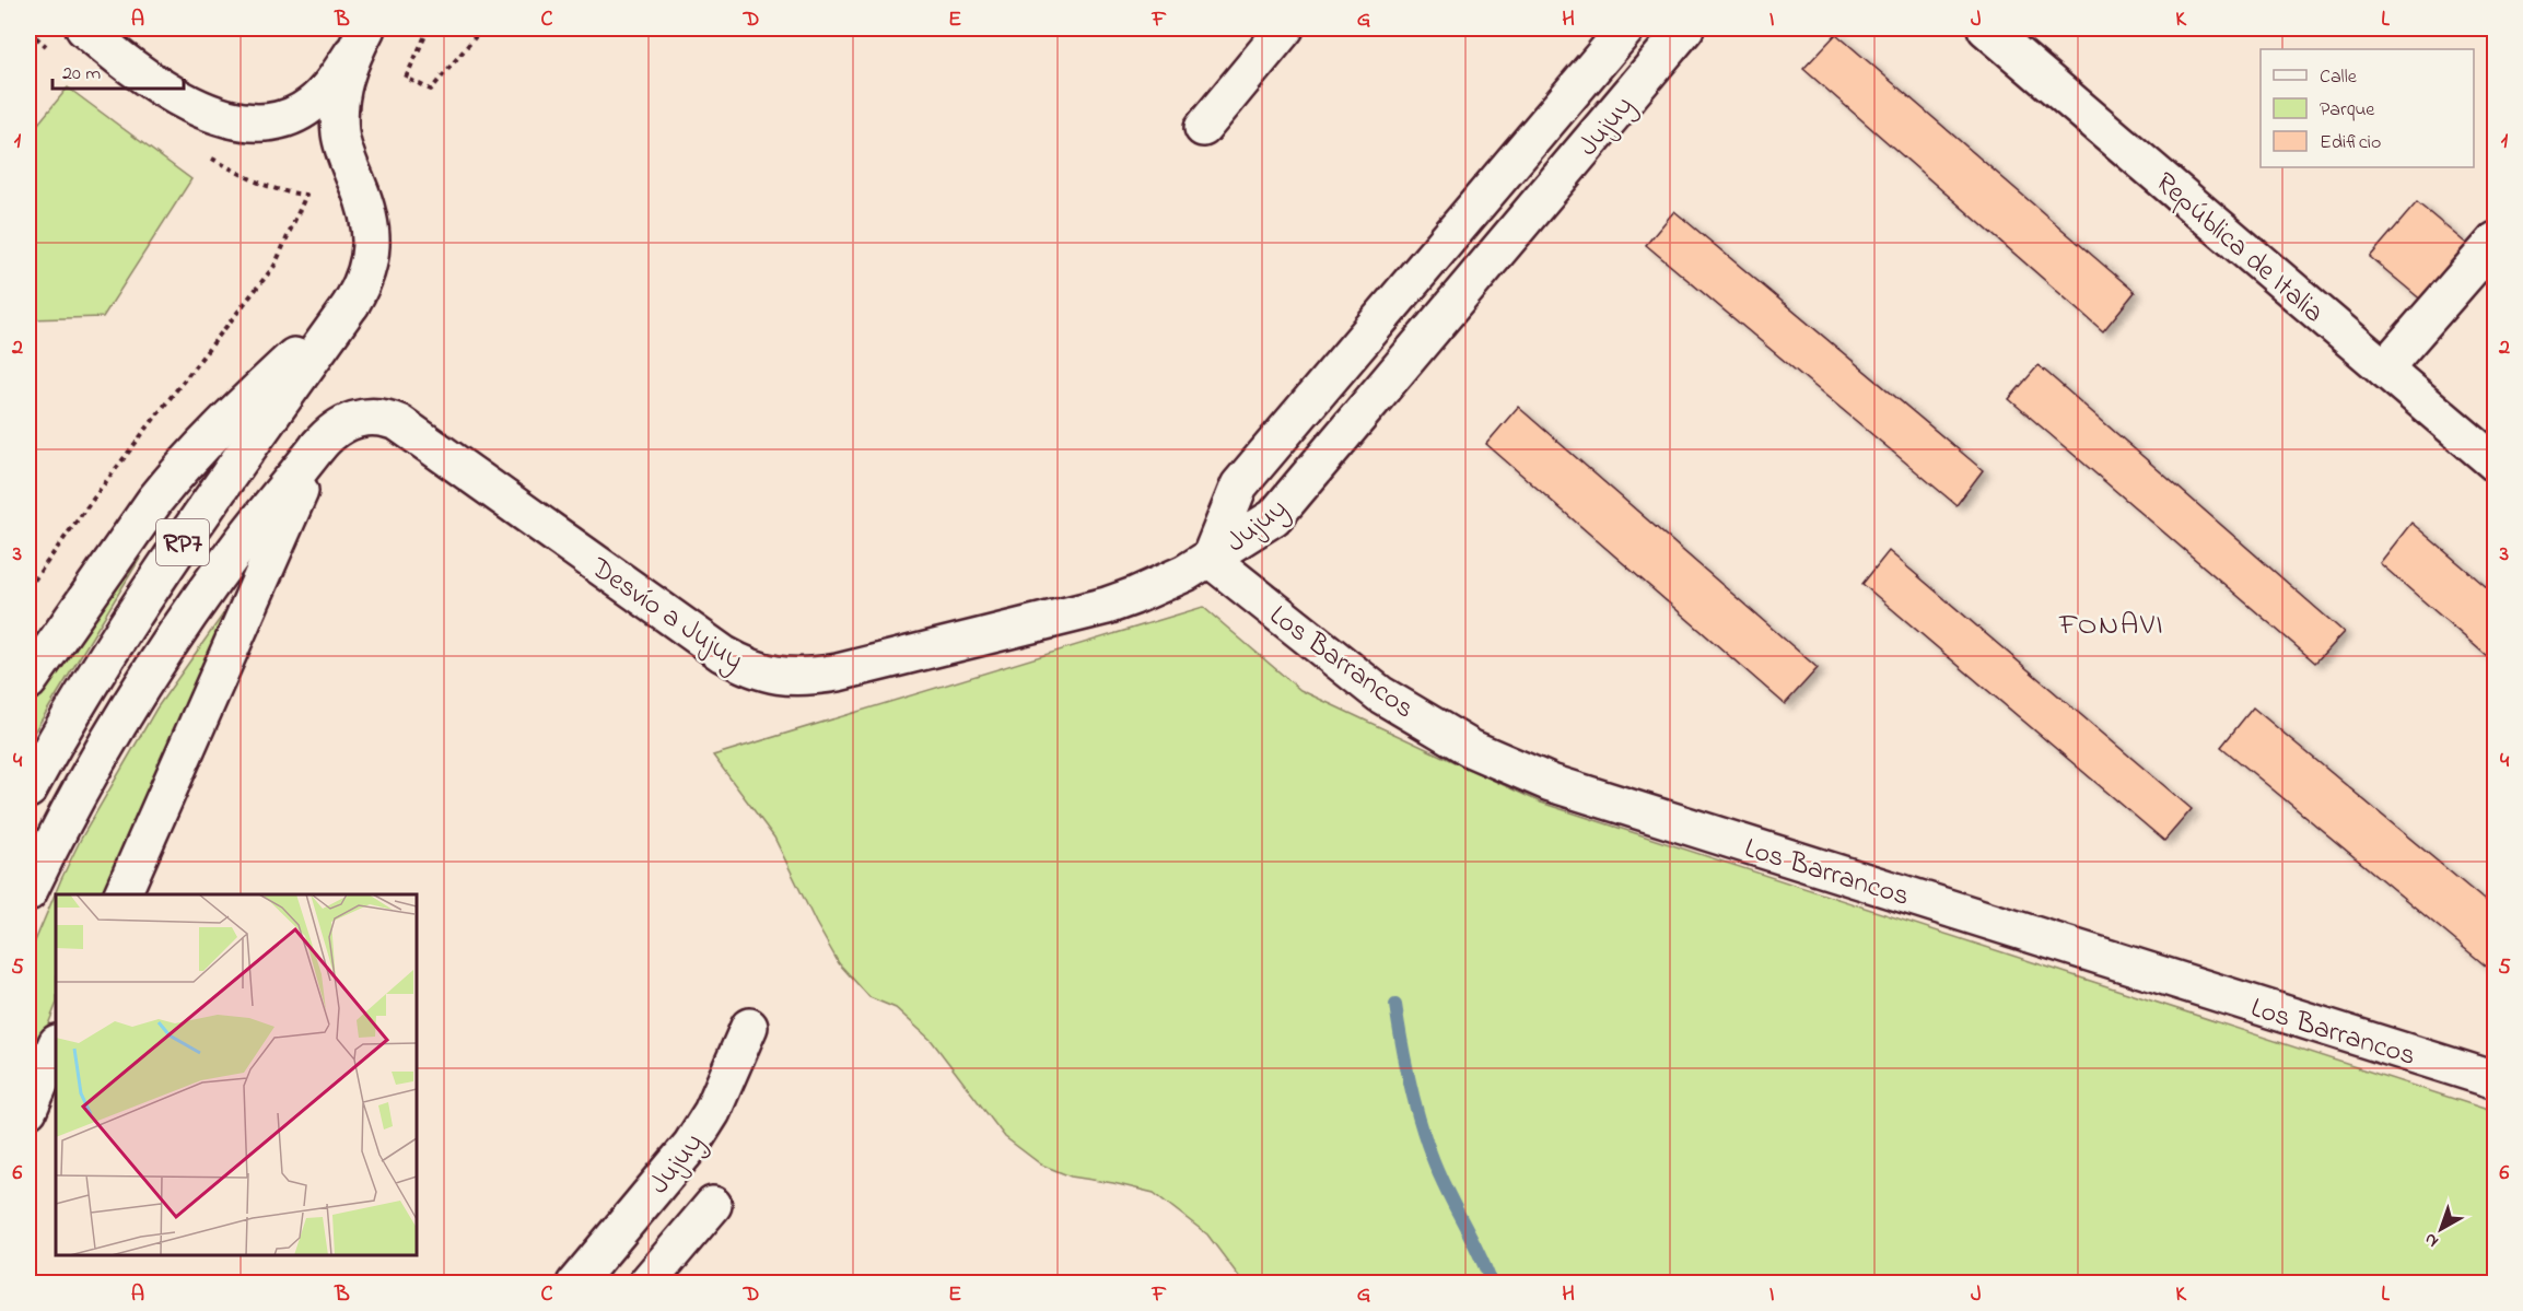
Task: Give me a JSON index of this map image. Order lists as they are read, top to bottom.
{
  "streets": {
    "main road": [
      "Jujuy",
      "República de Italia",
      "RP7",
      "Desvío a Jujuy",
      "Los Barrancos"
    ]
  },
  "crossings": [
    ["Jujuy", "Desvío a Jujuy"],
    ["Jujuy", "Los Barrancos"],
    ["RP7", "Desvío a Jujuy"],
    ["Desvío a Jujuy", "Los Barrancos"]
  ],
  "districts": ["FONAVI"],
  "legend": ["Calle", "Parque", "Edificio"],
  "scale_bar": "20 m",
  "north": "bottom left",
  "grid": {
    "columns": [
      "A",
      "B",
      "C",
      "D",
      "E",
      "F",
      "G",
      "H",
      "I",
      "J",
      "K",
      "L"
    ],
    "rows": [
      "1",
      "2",
      "3",
      "4",
      "5",
      "6"
    ]
  }
}
